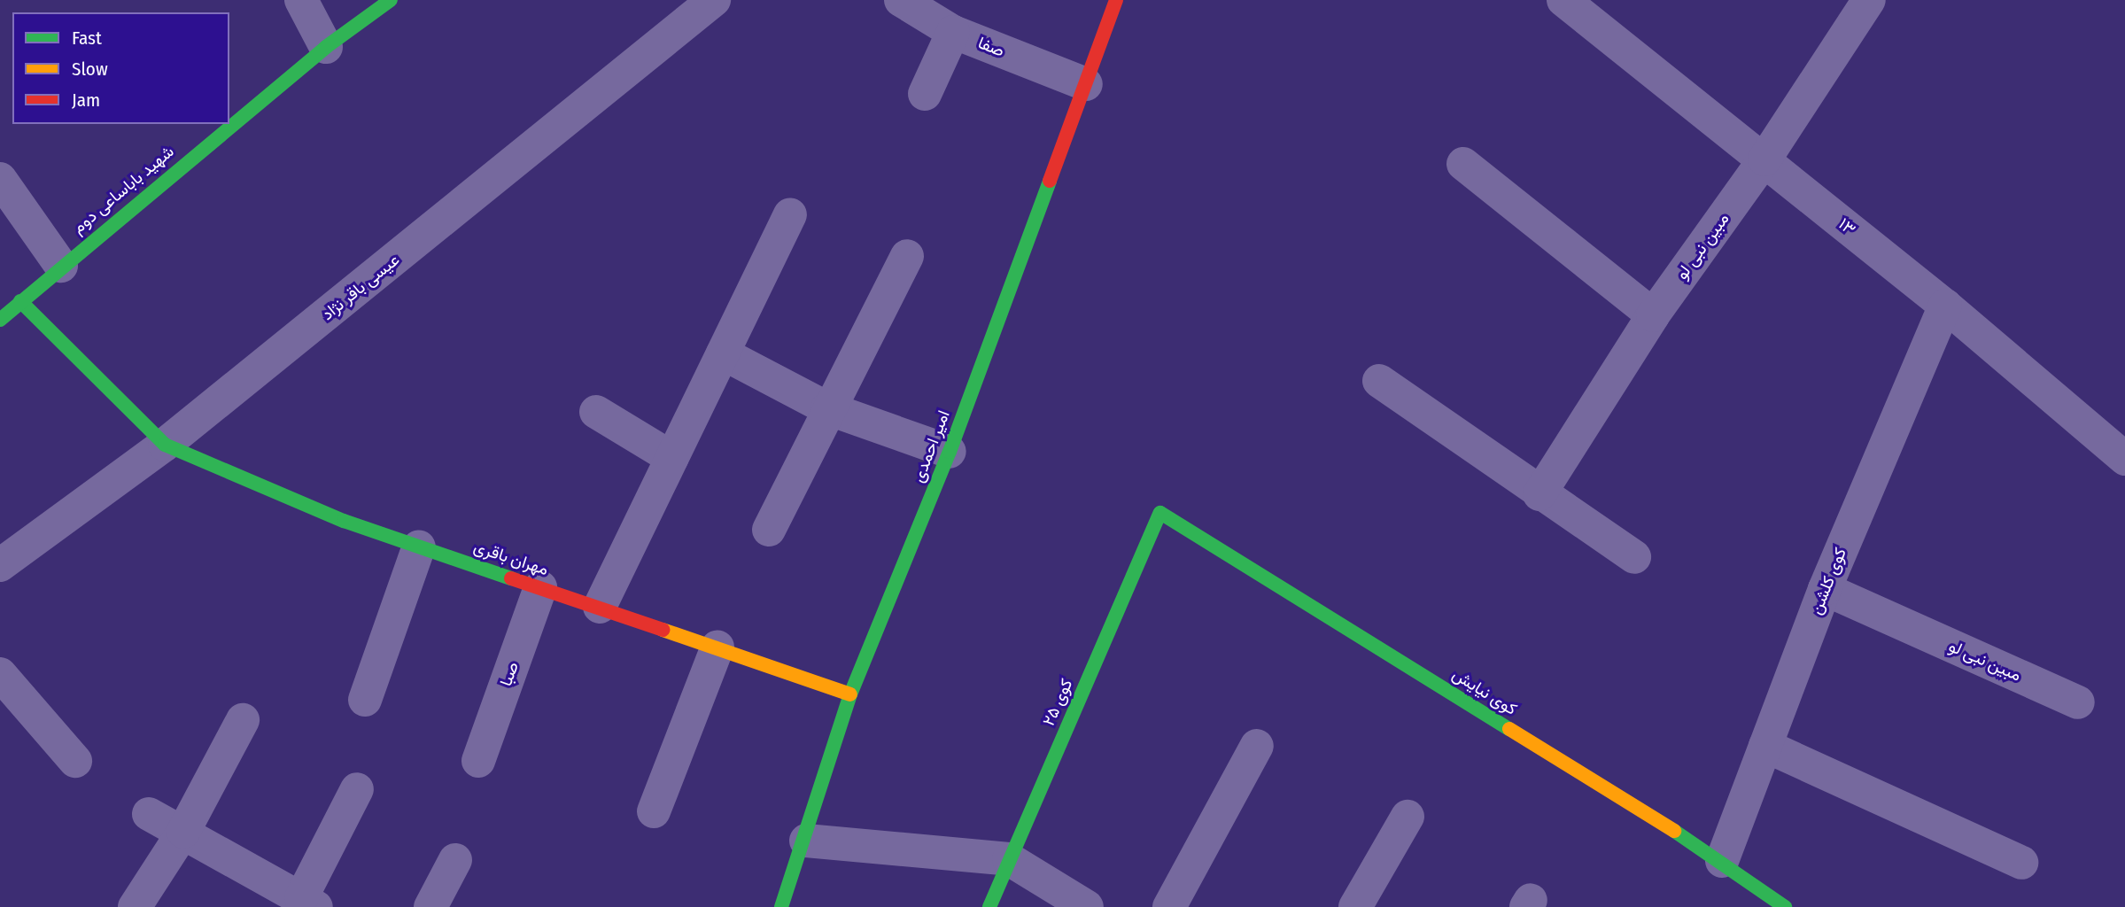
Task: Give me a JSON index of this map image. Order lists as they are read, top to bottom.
{
  "streets": {
    "street": [
      "صفا",
      "شهید باباساعی دوم",
      "۱۳",
      "مبین نبی لو",
      "عیسی باقر نژاد",
      "امیر احمدی",
      "مهران باقری",
      "کوی کلشن",
      "صبا",
      "کوی نیایش",
      "کوی ۲۵"
    ]
  },
  "crossings": [
    ["صفا", "امیر احمدی"],
    ["۱۳", "مبین نبی لو"],
    ["۱۳", "کوی کلشن"],
    ["مبین نبی لو", "کوی کلشن"],
    ["عیسی باقر نژاد", "مهران باقری"],
    ["امیر احمدی", "مهران باقری"],
    ["مهران باقری", "صبا"],
    ["کوی کلشن", "کوی نیایش"],
    ["کوی نیایش", "کوی ۲۵"]
  ],
  "legend": ["Fast", "Slow", "Jam"]
}
